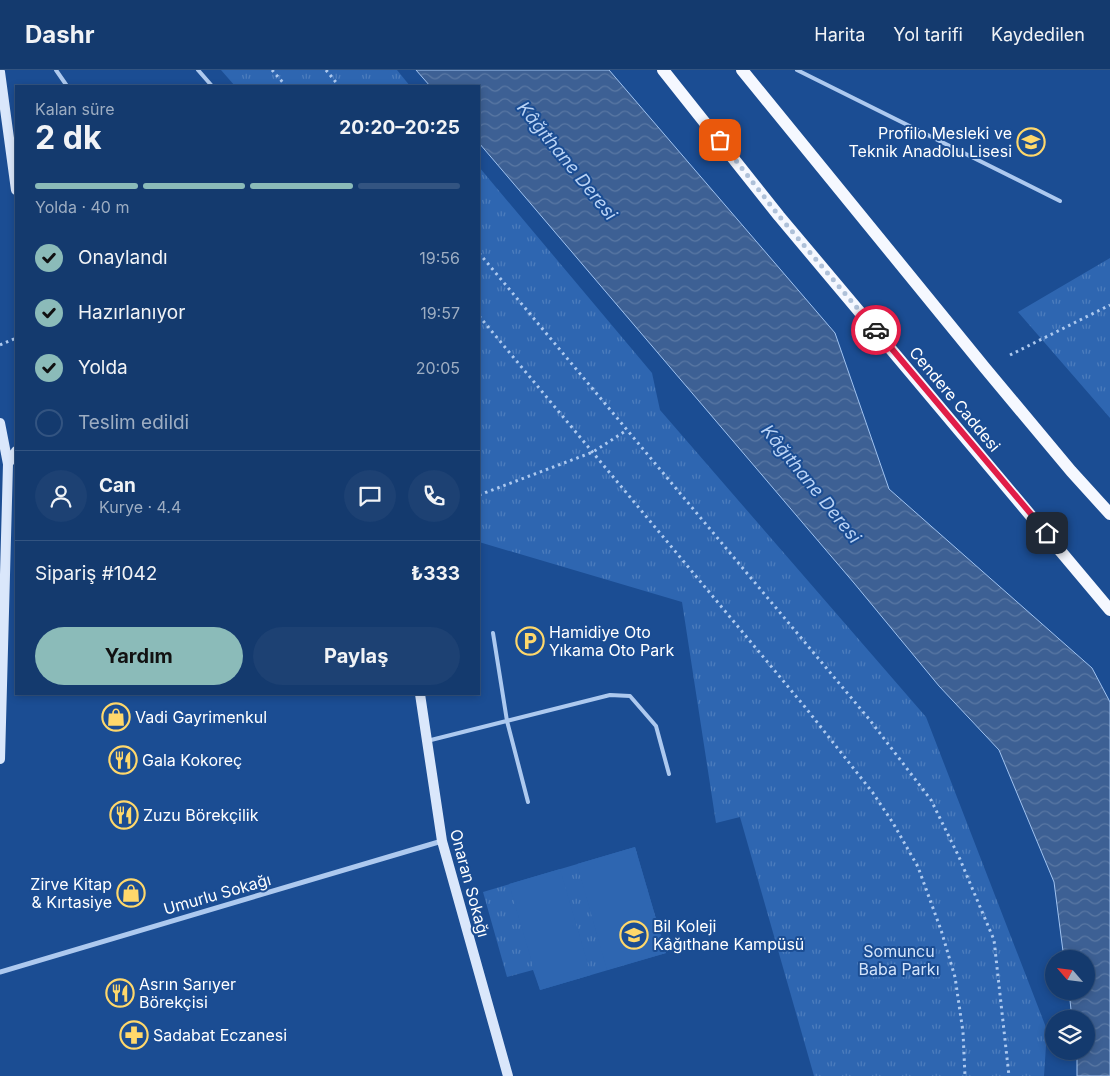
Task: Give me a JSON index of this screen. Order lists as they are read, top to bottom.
{
  "streets": {
    "main road": ["Cendere Caddesi", "Onaran Sokağı"],
    "street": ["Umurlu Sokağı"]
  },
  "crossings": [
    ["Onaran Sokağı", "Umurlu Sokağı"]
  ],
  "water": ["Kâğıthane Deresi"],
  "parks": ["Somuncu Baba Parkı"],
  "places": {
    "school or university": ["Profilo Mesleki ve Teknik Anadolu Lisesi", "Bil Koleji Kâğıthane Kampüsü"],
    "parking": ["Hamidiye Oto Yıkama Oto Park"],
    "shop": ["Vadi Gayrimenkul", "Zirve Kitap & Kırtasiye"],
    "restaurant": ["Gala Kokoreç", "Zuzu Börekçilik", "Asrın Sarıyer Börekçisi"],
    "pharmacy": ["Sadabat Eczanesi"]
  },
  "north": "top left",
  "page": {
    "header": "Dashr",
    "nav": ["Harita", "Yol tarifi", "Kaydedilen"],
    "heading": ["2 dk", "Kalan süre", "20:20–20:25"],
    "panel": [
      "Can",
      "Kurye · 4.4",
      "Sipariş #1042",
      "₺333"
    ],
    "bar": "Yolda · 40 m",
    "list": [
      ["Onaylandı", "19:56"],
      ["Hazırlanıyor", "19:57"],
      ["Yolda", "20:05"],
      "Teslim edildi"
    ],
    "buttons": ["Yardım", "Paylaş"]
  }
}
